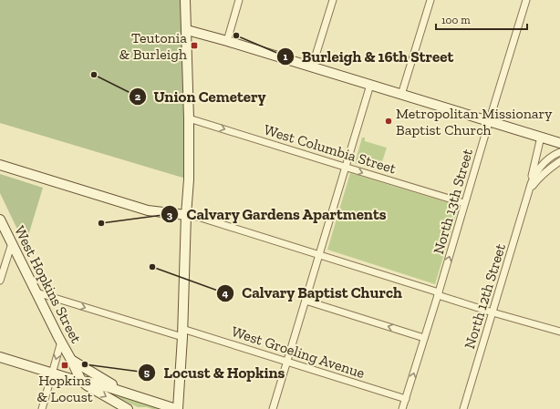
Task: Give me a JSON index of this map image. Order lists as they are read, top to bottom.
{
  "streets": {
    "main road": ["West Hopkins Street"],
    "street": [
      "West Columbia Street",
      "North 13th Street",
      "North 12th Street",
      "West Groeling Avenue"
    ]
  },
  "crossings": [
    ["West Columbia Street", "North 13th Street"],
    ["North 13th Street", "West Groeling Avenue"],
    ["West Hopkins Street", "West Groeling Avenue"]
  ],
  "one_way": ["West Columbia Street", "North 13th Street", "West Groeling Avenue"],
  "places": {
    "other": [
      "Burleigh & 16th Street",
      "Union Cemetery",
      "Metropolitan Missionary Baptist Church",
      "Calvary Gardens Apartments",
      "Calvary Baptist Church",
      "Locust & Hopkins"
    ],
    "transit": ["Teutonia & Burleigh", "Hopkins & Locust"]
  },
  "scale_bar": "100 m"
}
